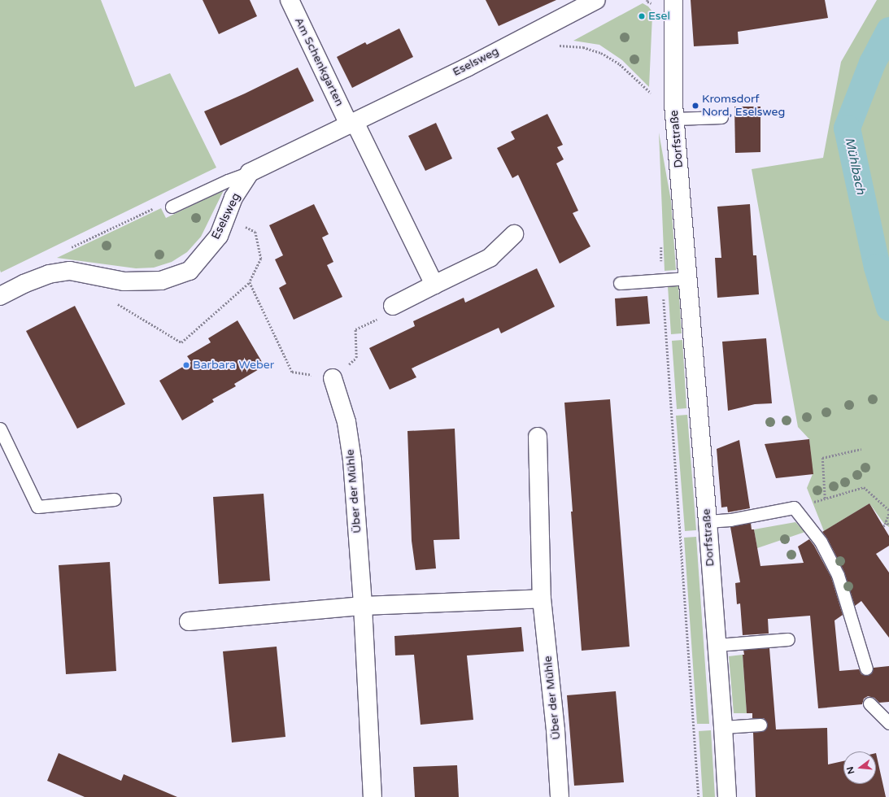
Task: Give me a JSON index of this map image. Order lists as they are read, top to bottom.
{
  "streets": {
    "street": [
      "Am Schenkgarten",
      "Eselsweg",
      "Dorfstraße",
      "Über der Mühle"
    ]
  },
  "crossings": [
    ["Am Schenkgarten", "Eselsweg"]
  ],
  "water": ["Mühlbach"],
  "places": ["Esel", "Kromsdorf Nord, Eselsweg", "Barbara Weber"],
  "north": "left"
}
